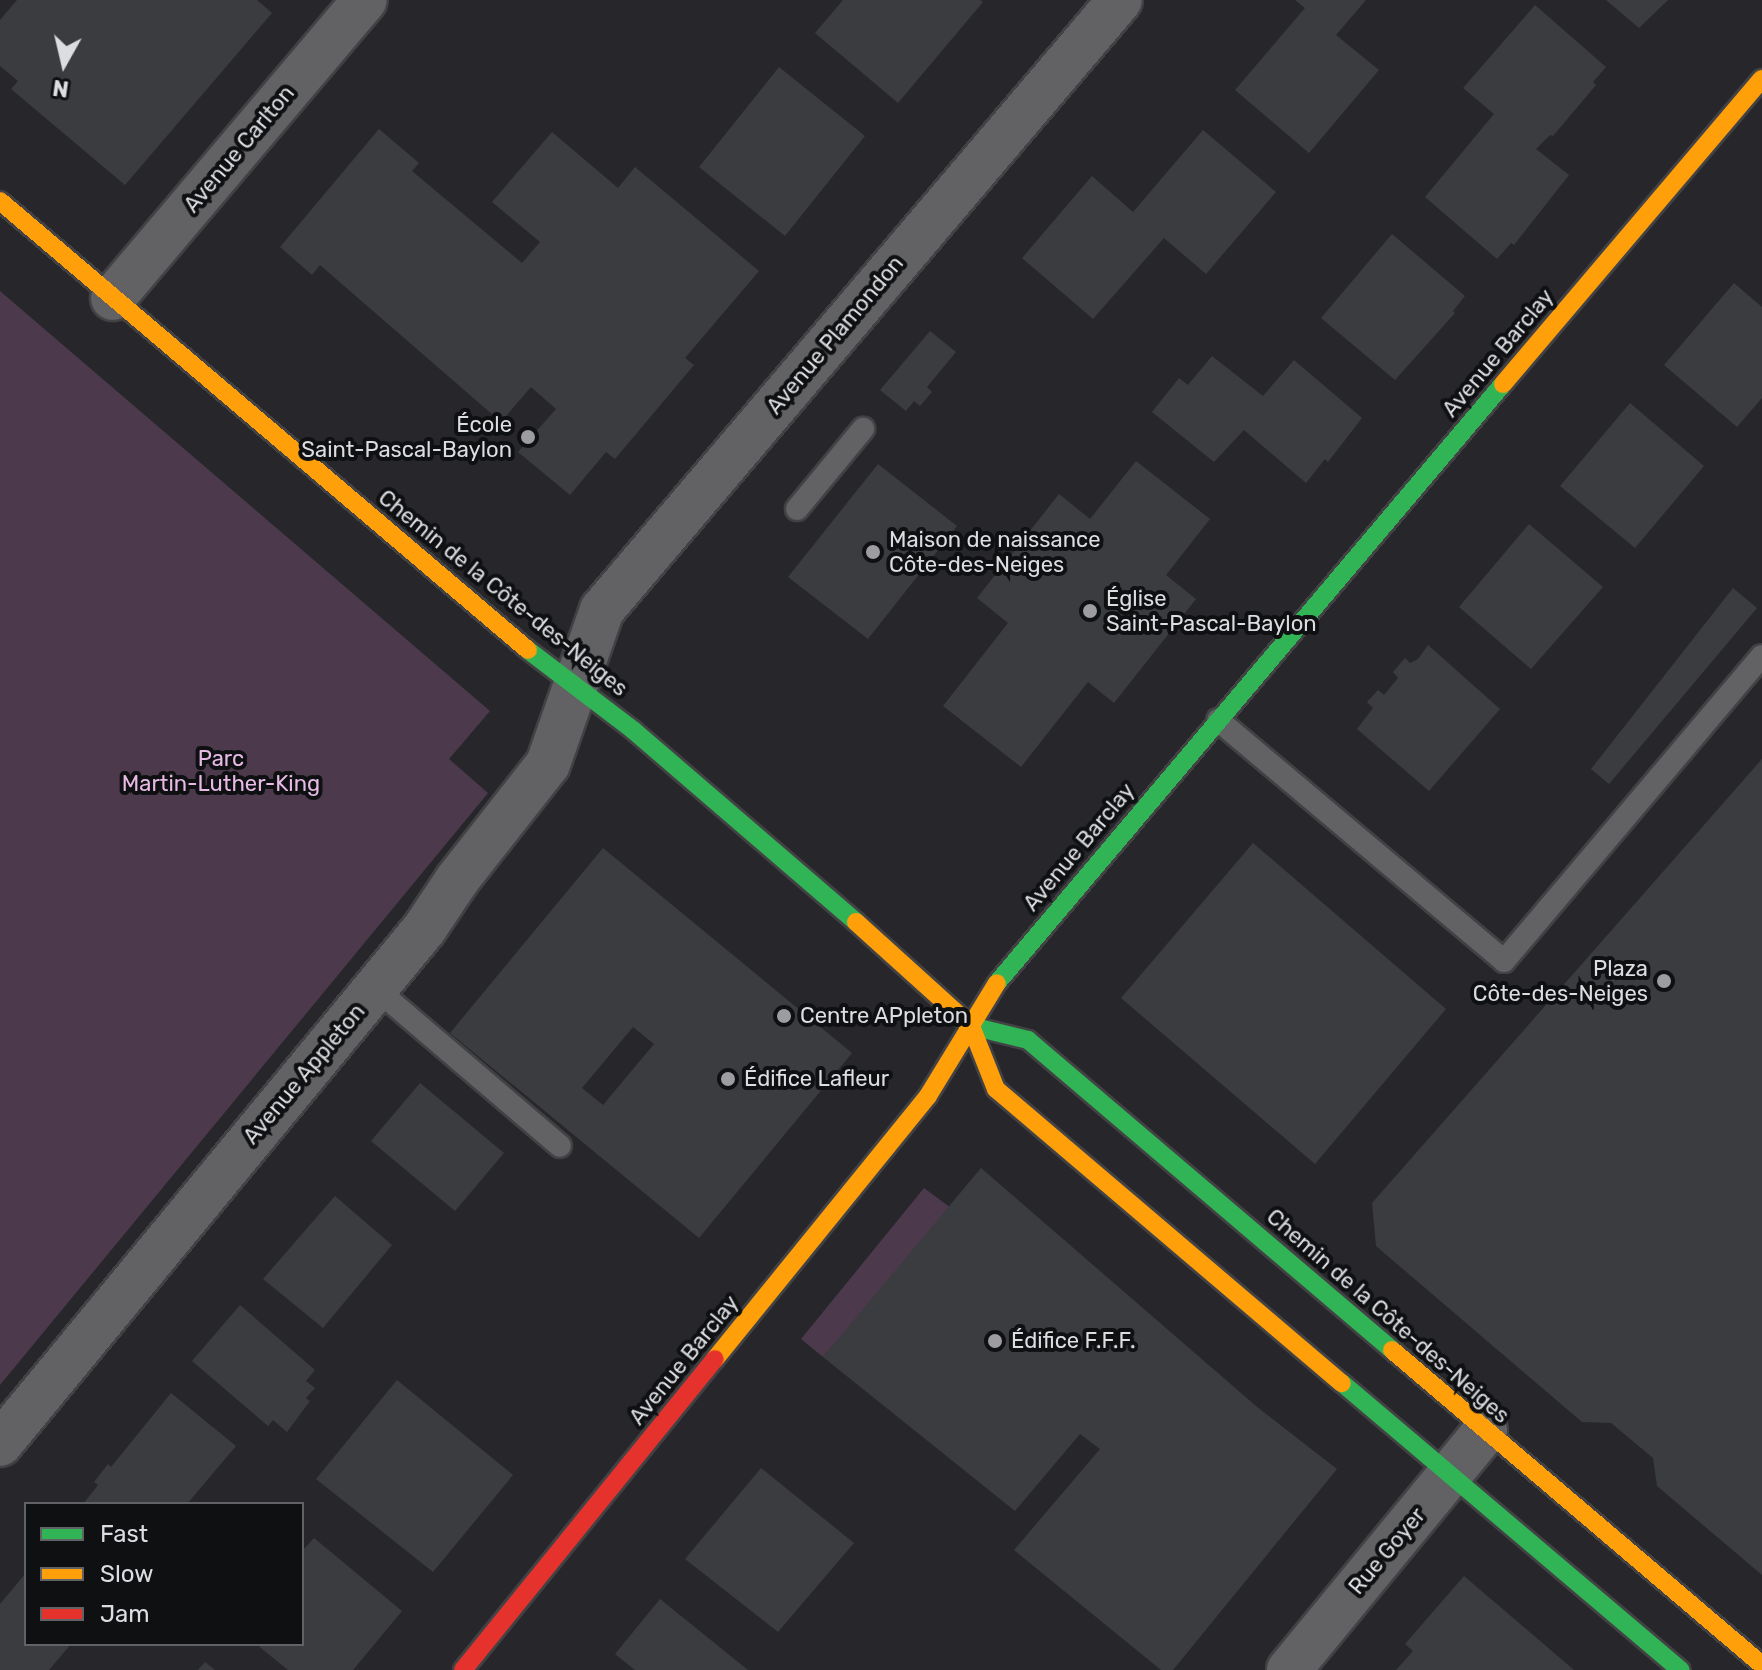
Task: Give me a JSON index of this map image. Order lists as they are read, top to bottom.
{
  "streets": {
    "main road": ["Avenue Barclay", "Chemin de la Côte-des-Neiges"],
    "street": [
      "Avenue Carlton",
      "Avenue Plamondon",
      "Avenue Appleton",
      "Rue Goyer"
    ]
  },
  "crossings": [
    ["Avenue Carlton", "Chemin de la Côte-des-Neiges"],
    ["Avenue Plamondon", "Chemin de la Côte-des-Neiges"],
    ["Avenue Plamondon", "Avenue Appleton"],
    ["Avenue Barclay", "Chemin de la Côte-des-Neiges"],
    ["Chemin de la Côte-des-Neiges", "Avenue Appleton"],
    ["Chemin de la Côte-des-Neiges", "Rue Goyer"]
  ],
  "parks": ["Parc Martin-Luther-King"],
  "places": [
    "École Saint-Pascal-Baylon",
    "Maison de naissance Côte-des-Neiges",
    "Église Saint-Pascal-Baylon",
    "Plaza Côte-des-Neiges",
    "Centre APpleton",
    "Édifice Lafleur",
    "Édifice F.F.F."
  ],
  "legend": ["Fast", "Slow", "Jam"],
  "north": "bottom"
}
